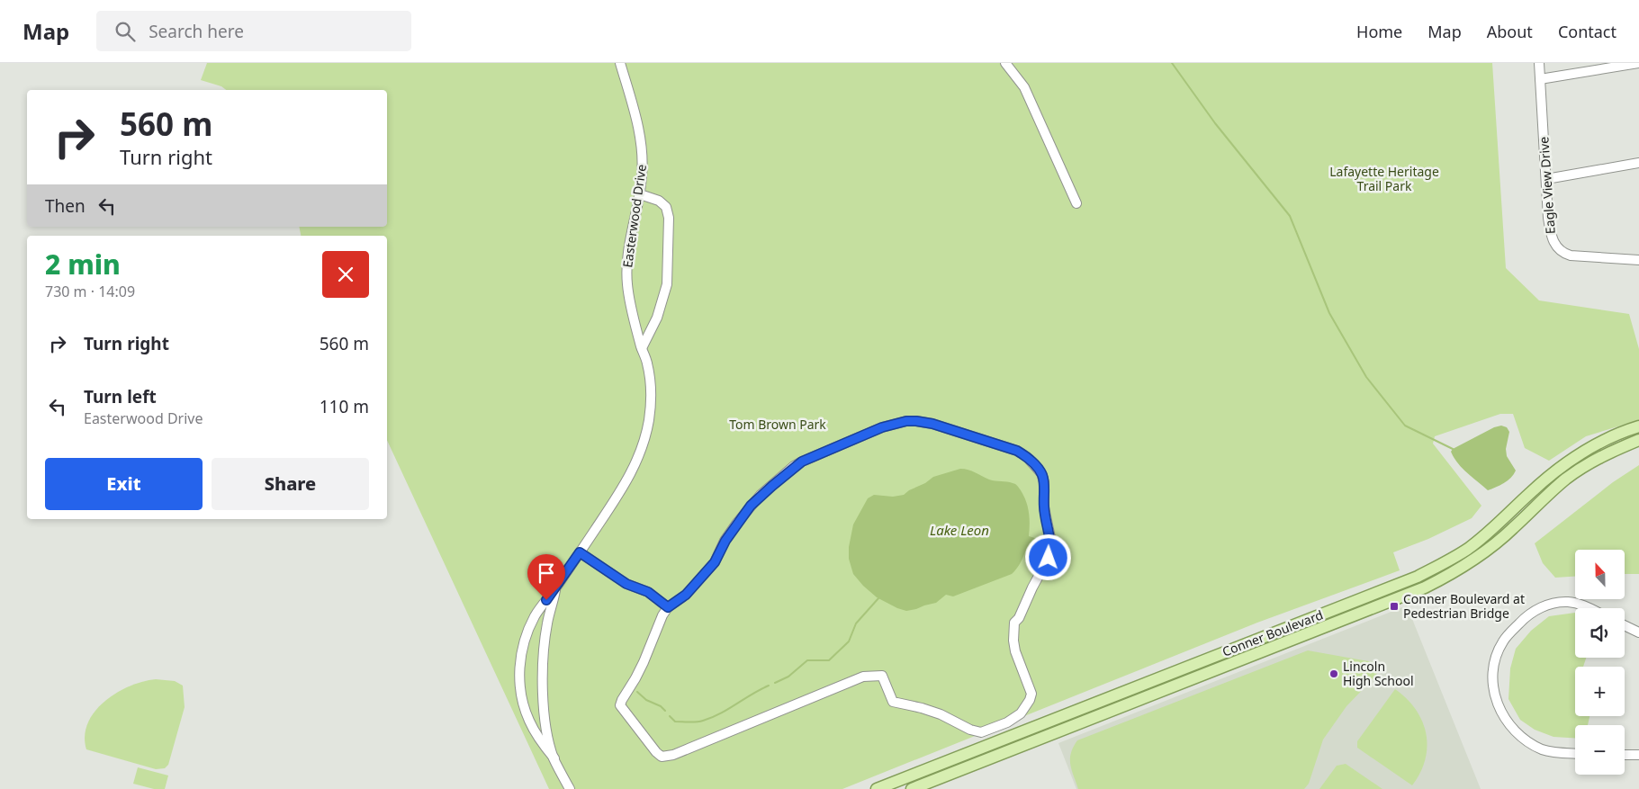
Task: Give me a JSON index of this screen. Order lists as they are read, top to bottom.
{
  "streets": {
    "main road": ["Conner Boulevard"],
    "street": ["Eagle View Drive", "Easterwood Drive"]
  },
  "water": ["Lake Leon"],
  "parks": ["Lafayette Heritage Trail Park", "Tom Brown Park"],
  "places": {
    "transit": ["Conner Boulevard at Pedestrian Bridge"],
    "other": ["Lincoln High School"]
  },
  "north": "top",
  "page": {
    "header": "Map",
    "search": "Search here",
    "nav": [
      "Home",
      "Map",
      "About",
      "Contact"
    ],
    "turn": ["560 m", "Turn right"],
    "then": "Then",
    "heading": ["2 min", "730 m · 14:09"],
    "list": [
      {
        "name": "Turn right",
        "value": "560 m"
      },
      {
        "name": "Turn left",
        "note": "Easterwood Drive",
        "value": "110 m"
      }
    ],
    "buttons": ["Exit", "Share"],
    "map_buttons": ["+", "−"]
  }
}
